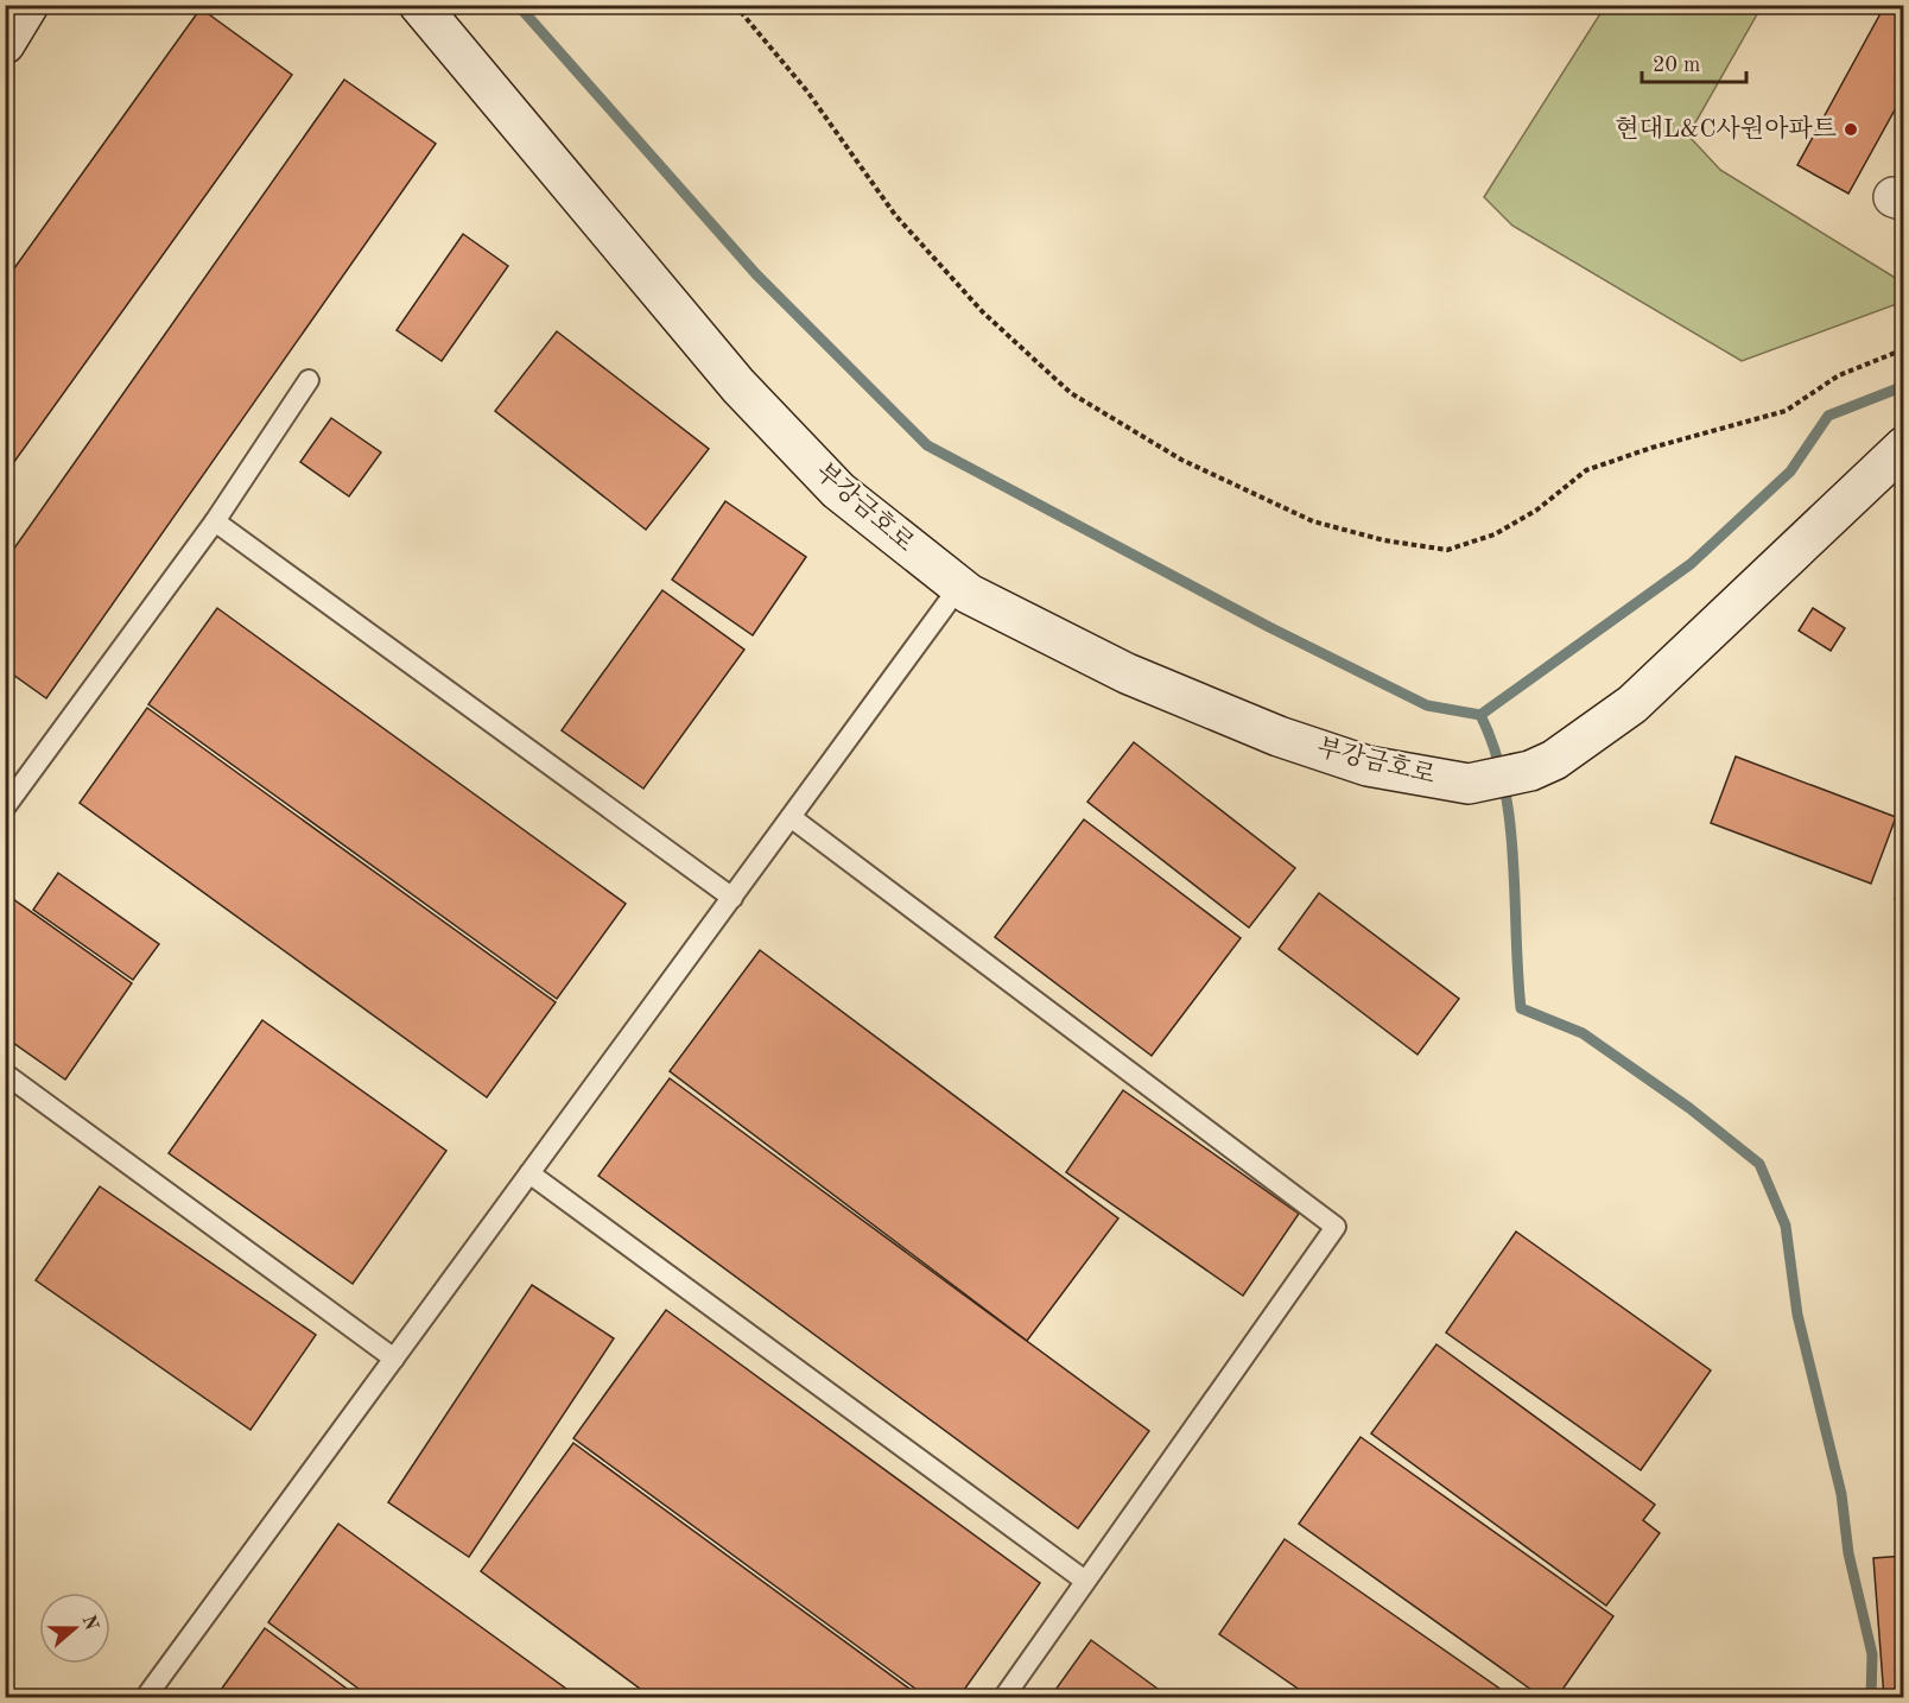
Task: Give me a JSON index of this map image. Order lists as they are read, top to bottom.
{
  "streets": {
    "street": ["부강금호로"]
  },
  "places": ["현대L&C사원아파트"],
  "scale_bar": "20 m",
  "north": "right"
}
